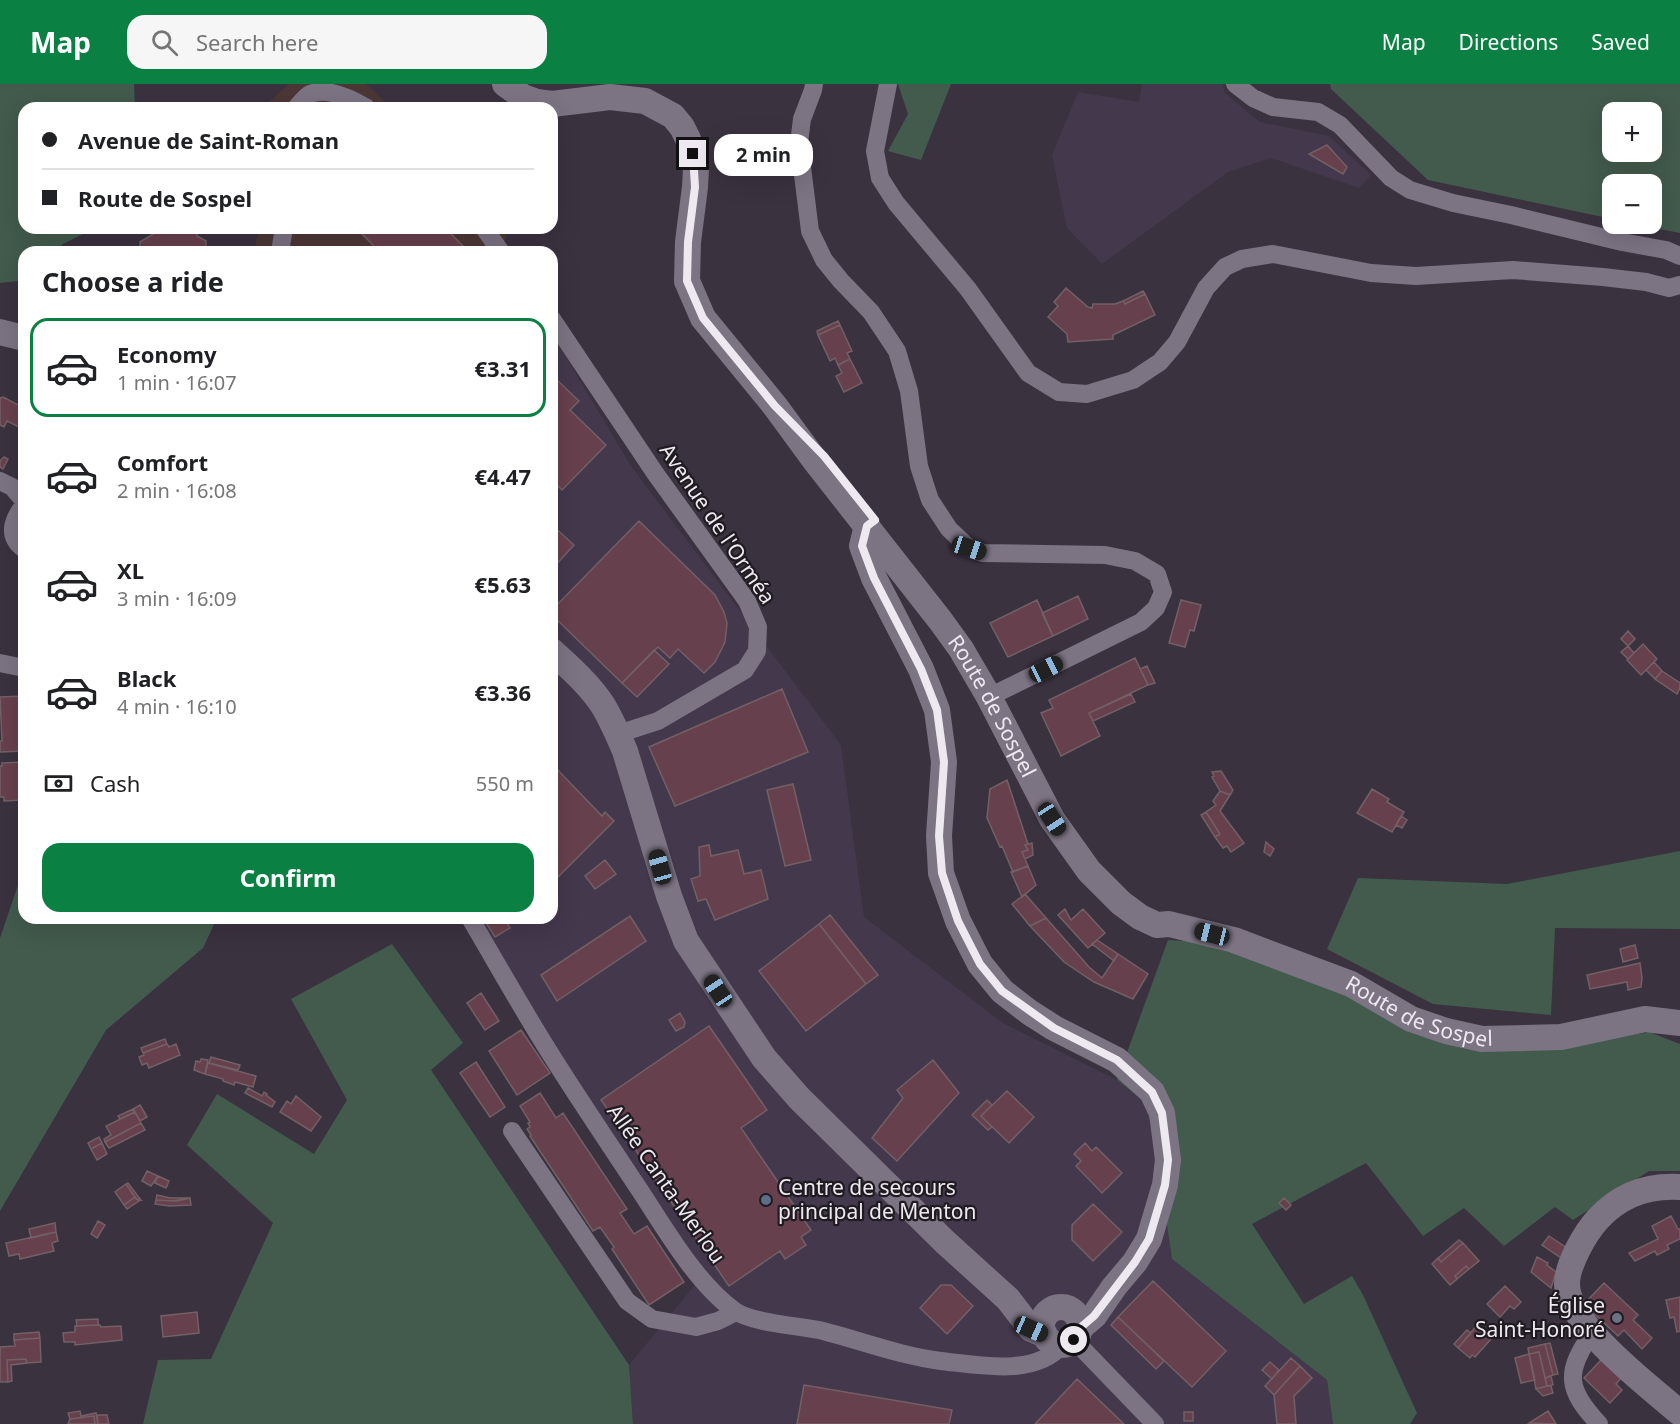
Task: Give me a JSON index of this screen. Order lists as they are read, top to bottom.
{
  "streets": {
    "main road": ["Route de Sospel"],
    "street": ["Avenue de l'Orméa", "Allée Canta-Merlou"]
  },
  "places": ["Centre de secours principal de Menton", "Église Saint-Honoré"],
  "page": {
    "header": "Map",
    "search": "Search here",
    "nav": ["Map", "Directions", "Saved"],
    "map_buttons": ["+", "−"],
    "banner": ["Avenue de Saint-Roman", "Route de Sospel"],
    "bubble": "2 min",
    "heading": "Choose a ride",
    "list": [
      {
        "name": "Economy",
        "note": "1 min · 16:07",
        "value": "€3.31"
      },
      {
        "name": "Comfort",
        "note": "2 min · 16:08",
        "value": "€4.47"
      },
      {
        "name": "XL",
        "note": "3 min · 16:09",
        "value": "€5.63"
      },
      {
        "name": "Black",
        "note": "4 min · 16:10",
        "value": "€3.36"
      }
    ],
    "pay": ["Cash", "550 m"],
    "buttons": "Confirm"
  }
}
